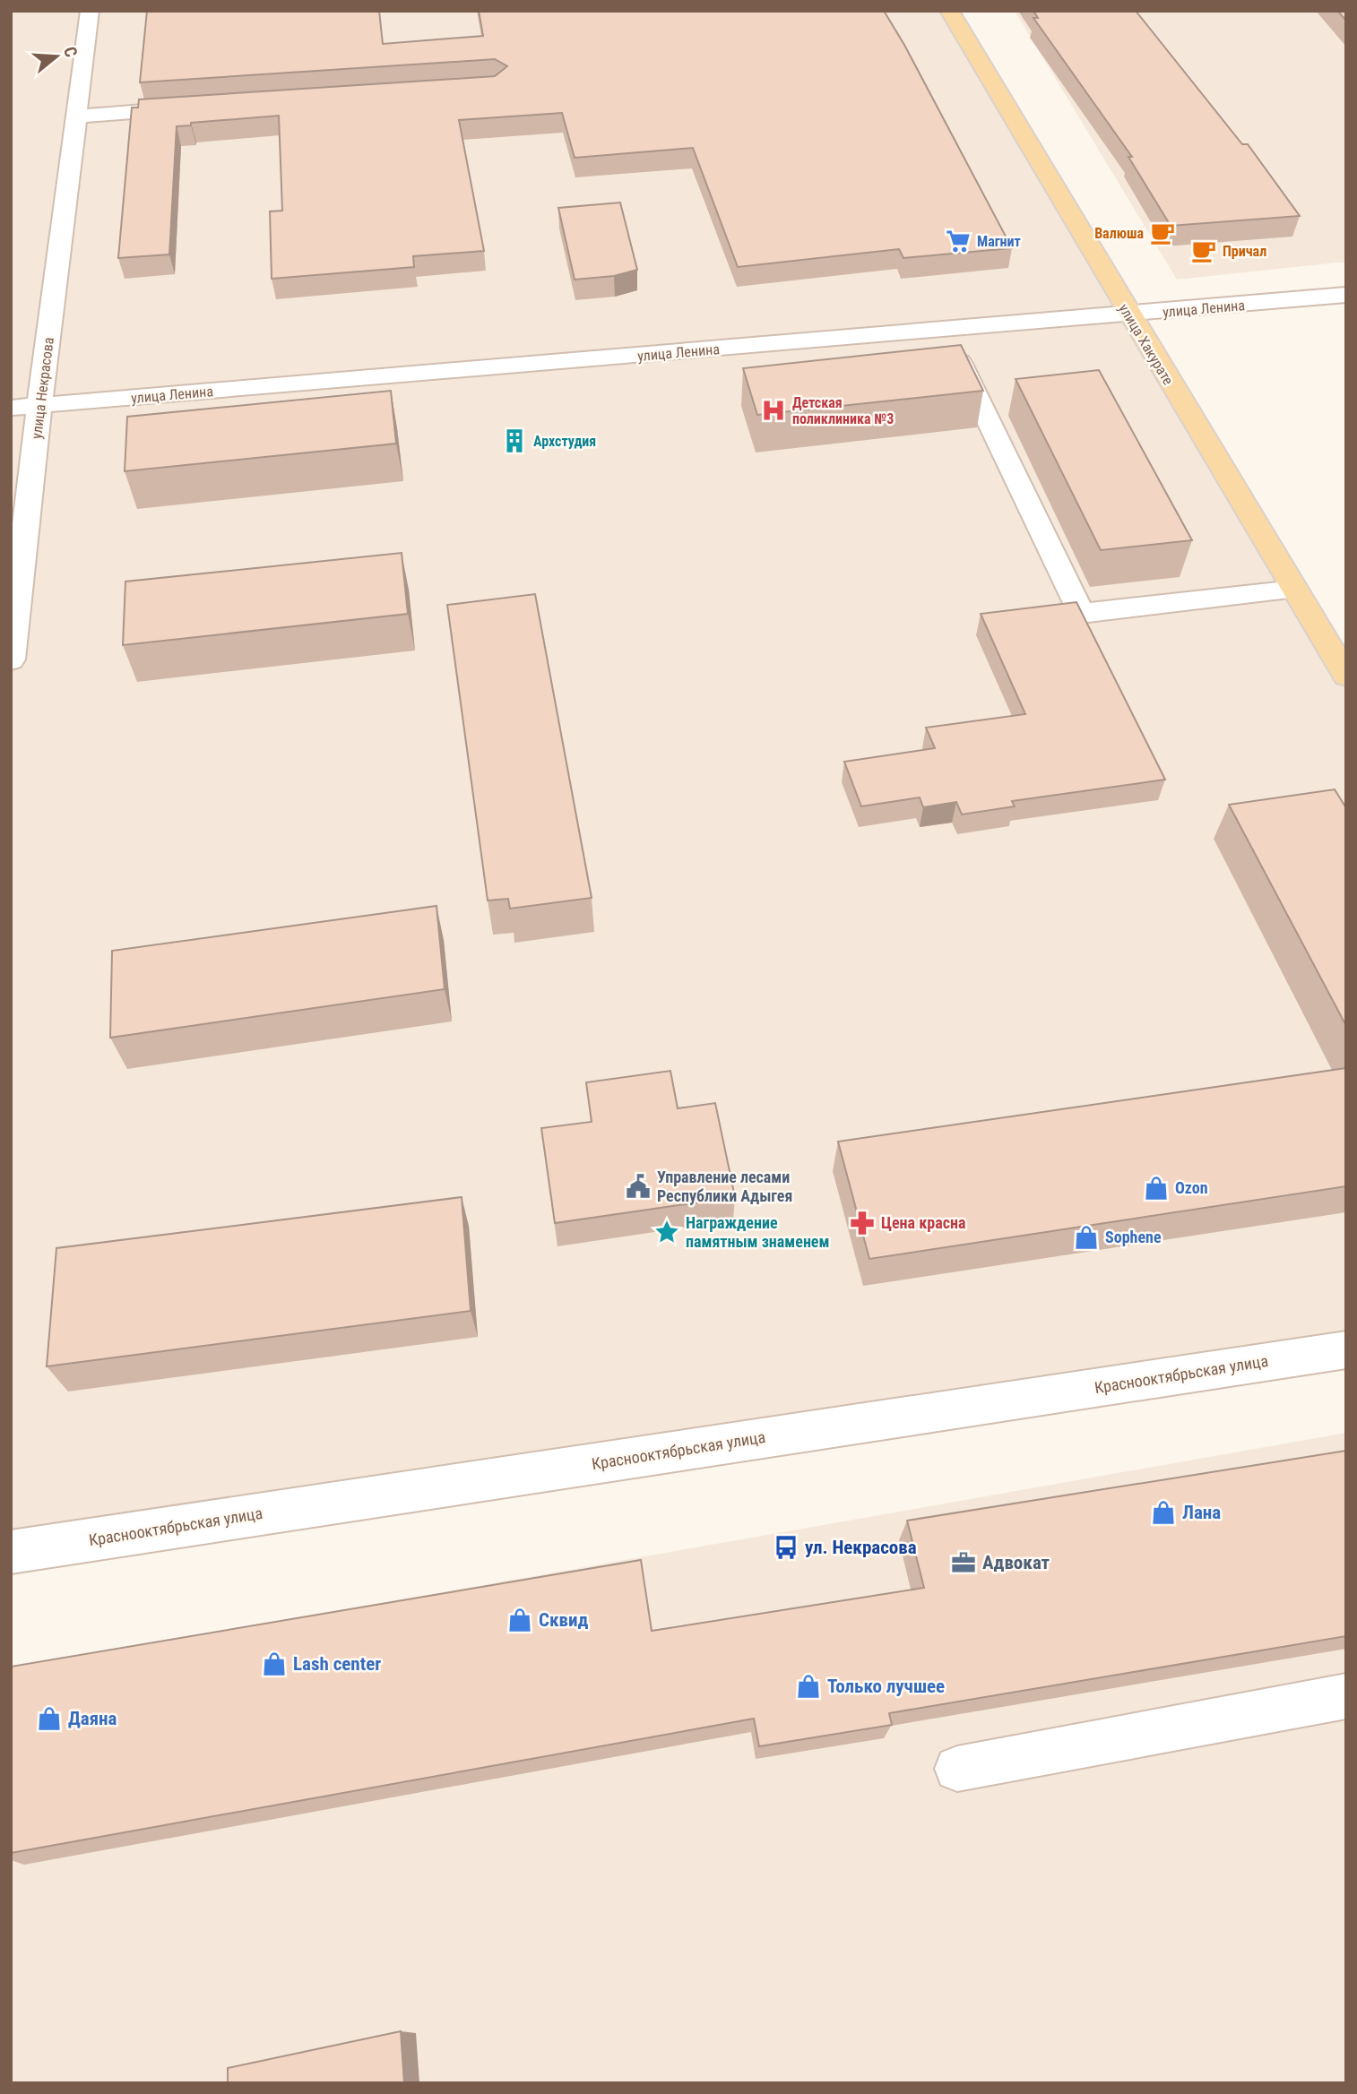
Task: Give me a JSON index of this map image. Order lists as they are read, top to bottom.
{
  "streets": {
    "main road": ["улица Хакурате"],
    "street": ["улица Ленина", "улица Некрасова", "Краснооктябрьская улица"]
  },
  "crossings": [
    ["улица Ленина", "улица Хакурате"],
    ["улица Ленина", "улица Некрасова"]
  ],
  "places": {
    "cafe": ["Валюша", "Причал"],
    "supermarket": ["Магнит"],
    "hospital": ["Детская поликлиника №3"],
    "building": ["Архстудия"],
    "public building": ["Управление лесами Республики Адыгея"],
    "shop": [
      "Ozon",
      "Sophene",
      "Лана",
      "Сквид",
      "Lash center",
      "Только лучшее",
      "Даяна"
    ],
    "pharmacy": ["Цена красна"],
    "place": ["Награждение памятным знаменем"],
    "bus stop": ["ул. Некрасова"],
    "office": ["Адвокат"]
  },
  "north": "right"
}
